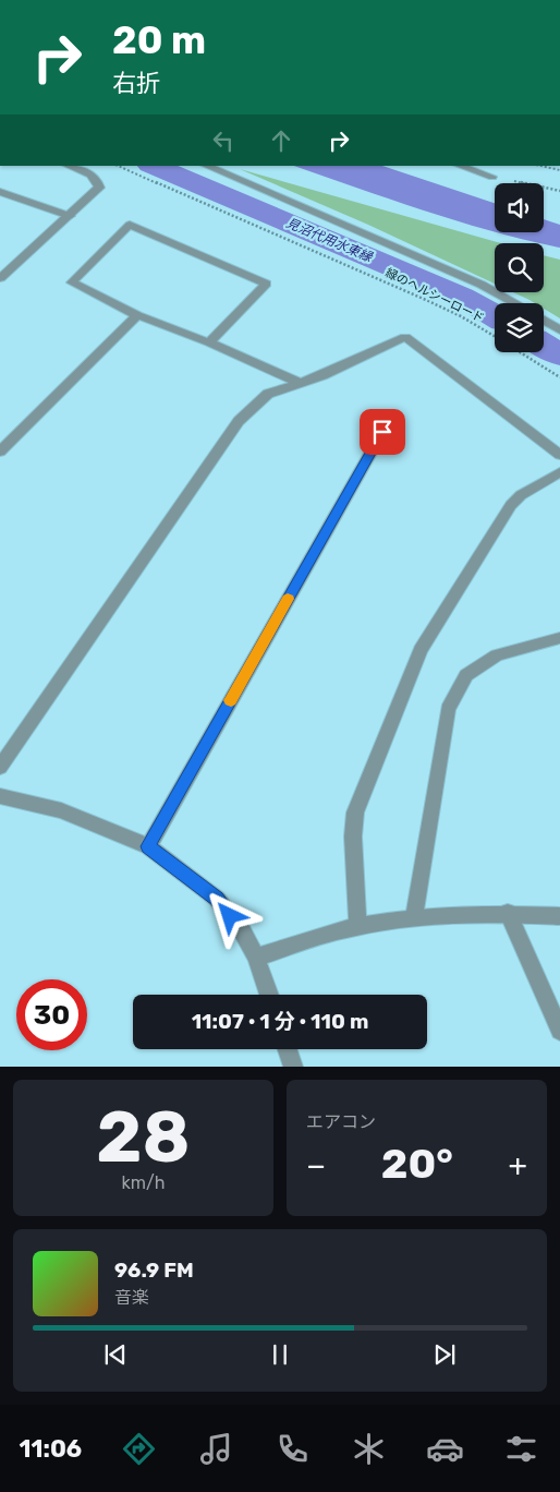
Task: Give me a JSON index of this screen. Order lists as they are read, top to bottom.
{
  "streets": {
    "path": ["緑のヘルシーロード"]
  },
  "water": ["見沼代用水東縁"],
  "page": {
    "turn": ["20 m", "右折"],
    "limit": "30",
    "trip": "11:07 · 1 分 · 110 m",
    "tile": [
      ["28", "km/h"],
      "エアコン"
    ],
    "heat": ["−", "20°", "+"],
    "song": ["96.9 FM", "音楽"],
    "tabs": "11:06"
  }
}
